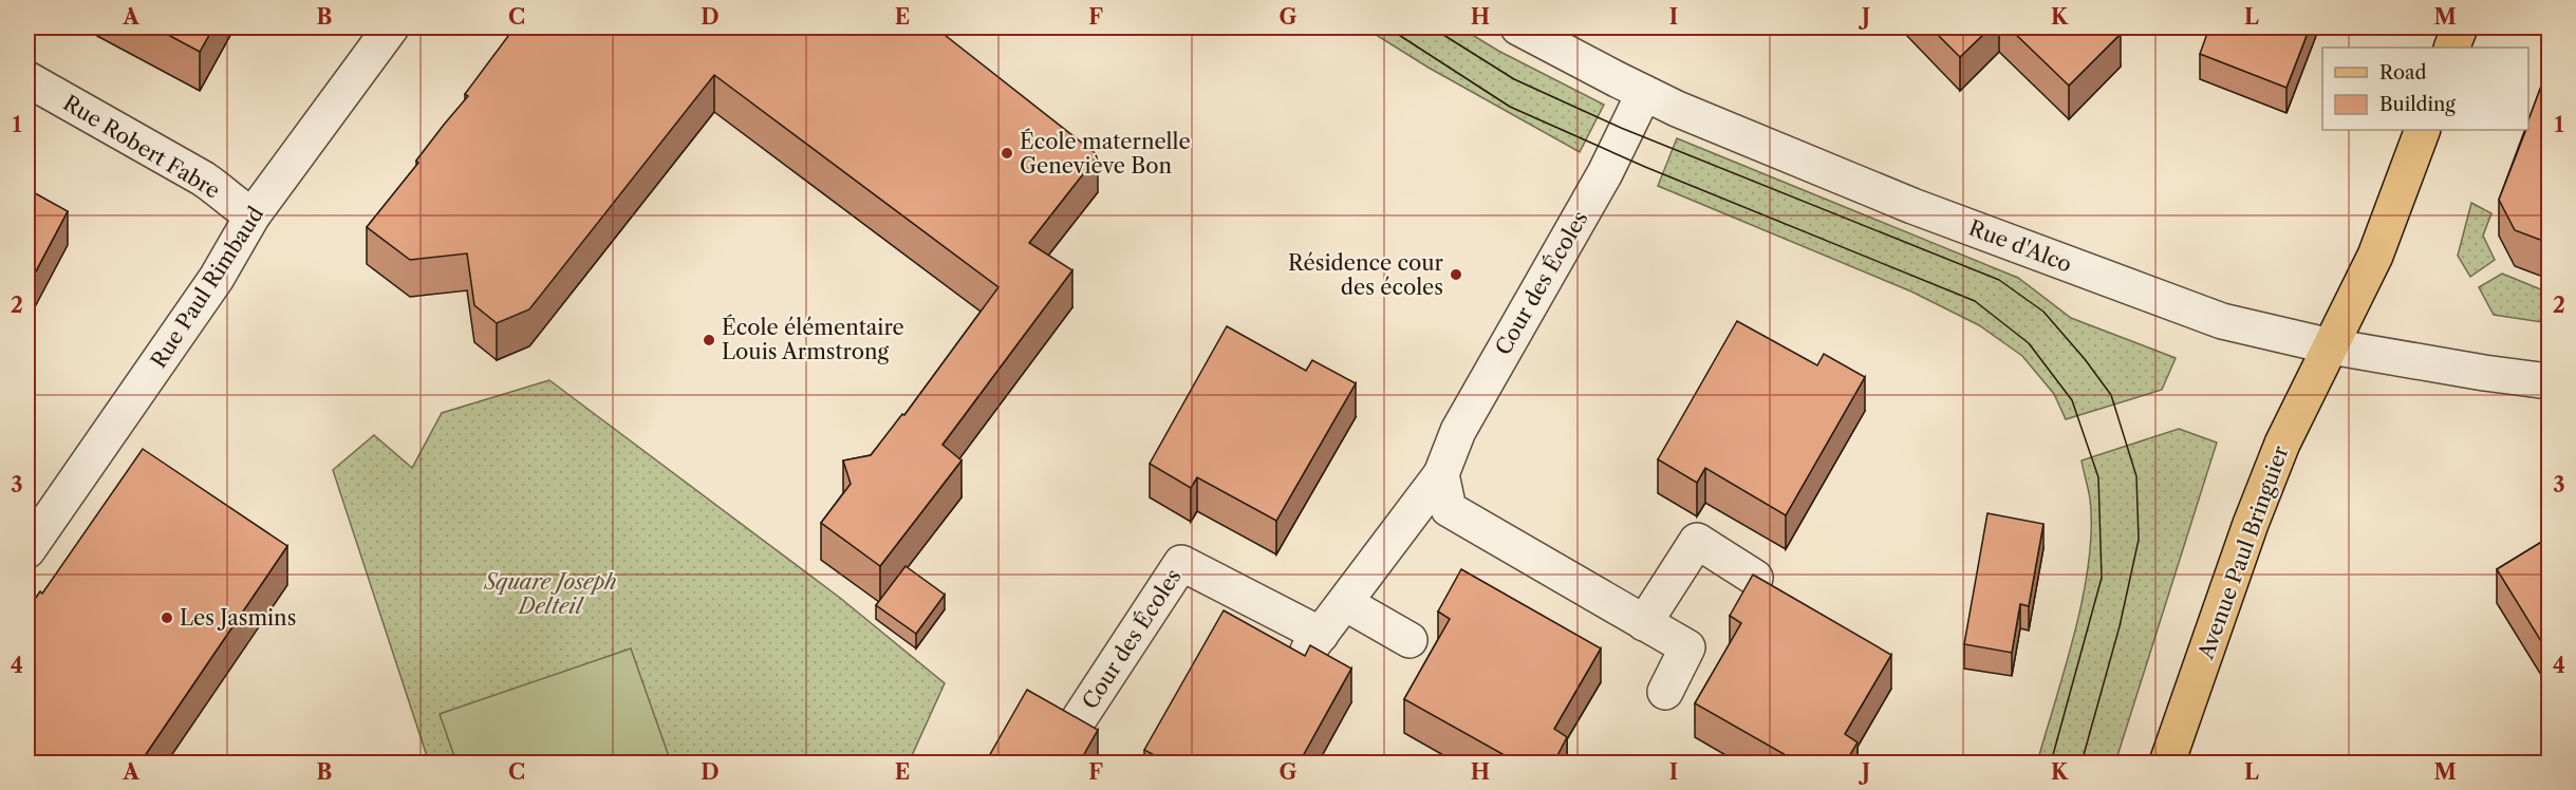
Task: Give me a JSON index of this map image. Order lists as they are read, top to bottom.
{
  "streets": {
    "main road": ["Avenue Paul Bringuier"],
    "street": [
      "Rue Robert Fabre",
      "Rue d'Alco",
      "Cour des Écoles",
      "Rue Paul Rimbaud"
    ]
  },
  "crossings": [
    ["Rue Robert Fabre", "Rue Paul Rimbaud"],
    ["Rue d'Alco", "Cour des Écoles"],
    ["Rue d'Alco", "Avenue Paul Bringuier"]
  ],
  "parks": ["Square Joseph Delteil"],
  "places": [
    "École maternelle Geneviève Bon",
    "Résidence cour des écoles",
    "École élémentaire Louis Armstrong",
    "Les Jasmins"
  ],
  "legend": ["Road", "Building"],
  "grid": {
    "columns": [
      "A",
      "B",
      "C",
      "D",
      "E",
      "F",
      "G",
      "H",
      "I",
      "J",
      "K",
      "L",
      "M"
    ],
    "rows": [
      "1",
      "2",
      "3",
      "4"
    ]
  }
}
